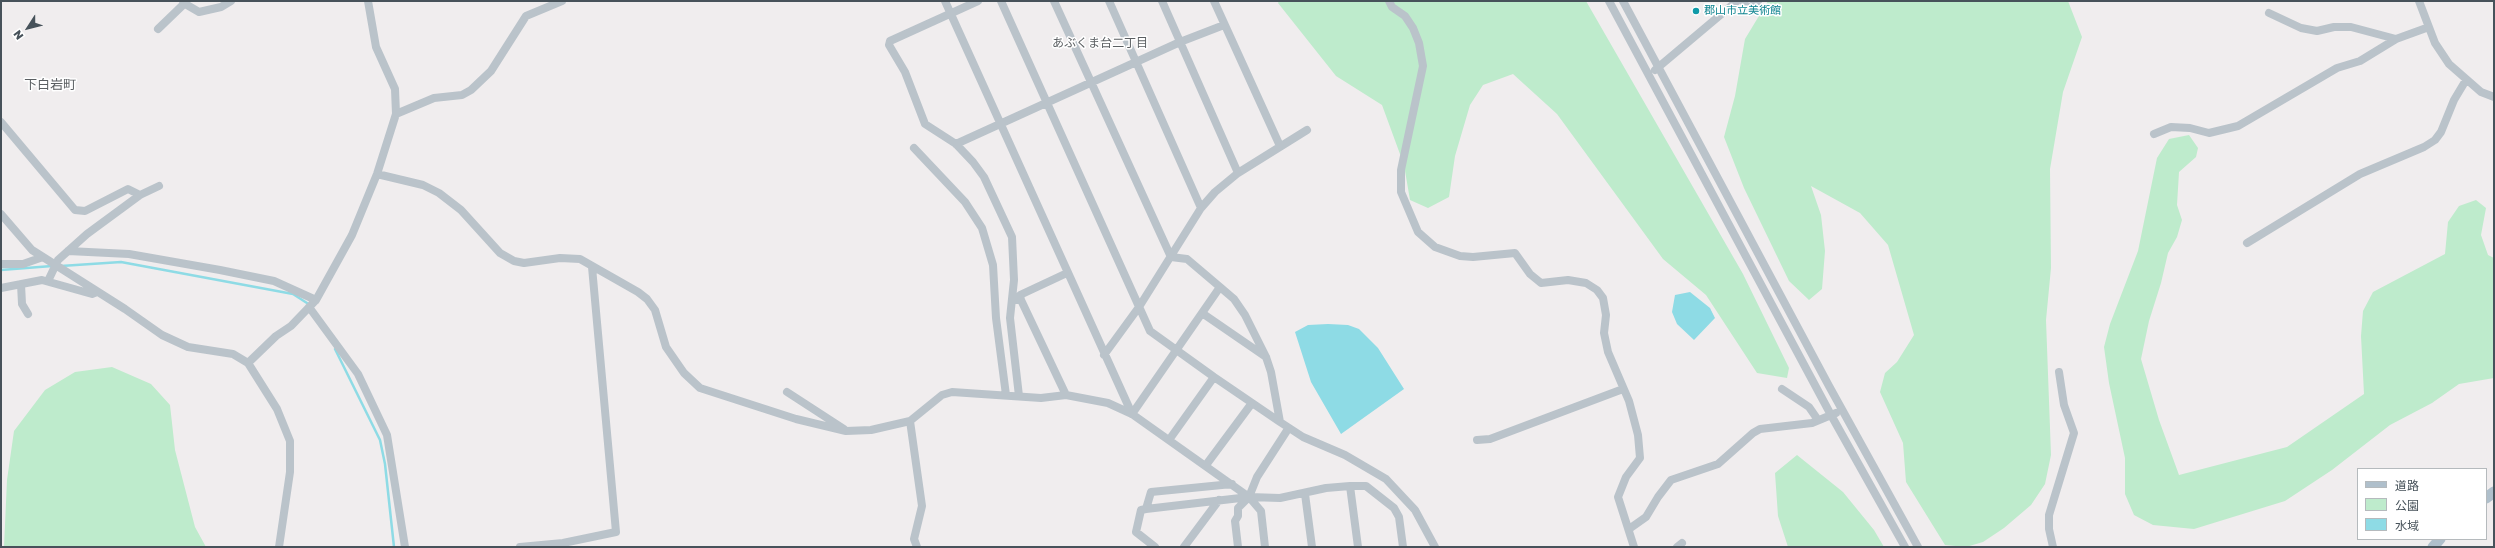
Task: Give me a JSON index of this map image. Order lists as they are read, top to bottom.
{
  "districts": ["あぶくま台二丁目", "下白岩町"],
  "places": ["郡山市立美術館"],
  "legend": ["道路", "公園", "水域"],
  "north": "bottom left"
}
